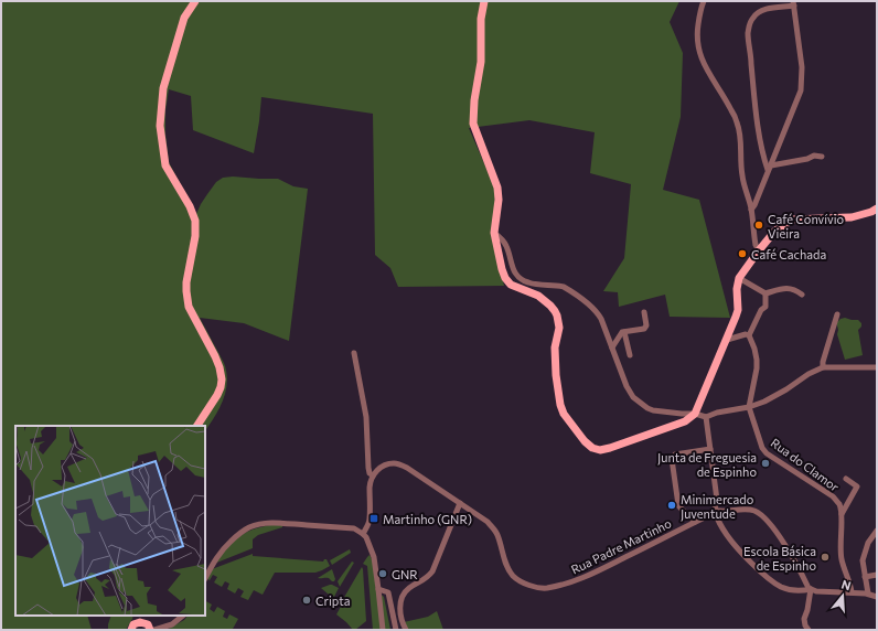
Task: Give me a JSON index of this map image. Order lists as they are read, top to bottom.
{
  "streets": {
    "street": ["Rua do Clamor", "Rua Padre Martinho"]
  },
  "places": {
    "other": [
      "Café Convívio Vieira",
      "Café Cachada",
      "Junta de Freguesia de Espinho",
      "Minimercado Juventude",
      "Escola Básica de Espinho",
      "GNR",
      "Cripta"
    ],
    "transit": ["Martinho (GNR)"]
  },
  "north": "top"
}
